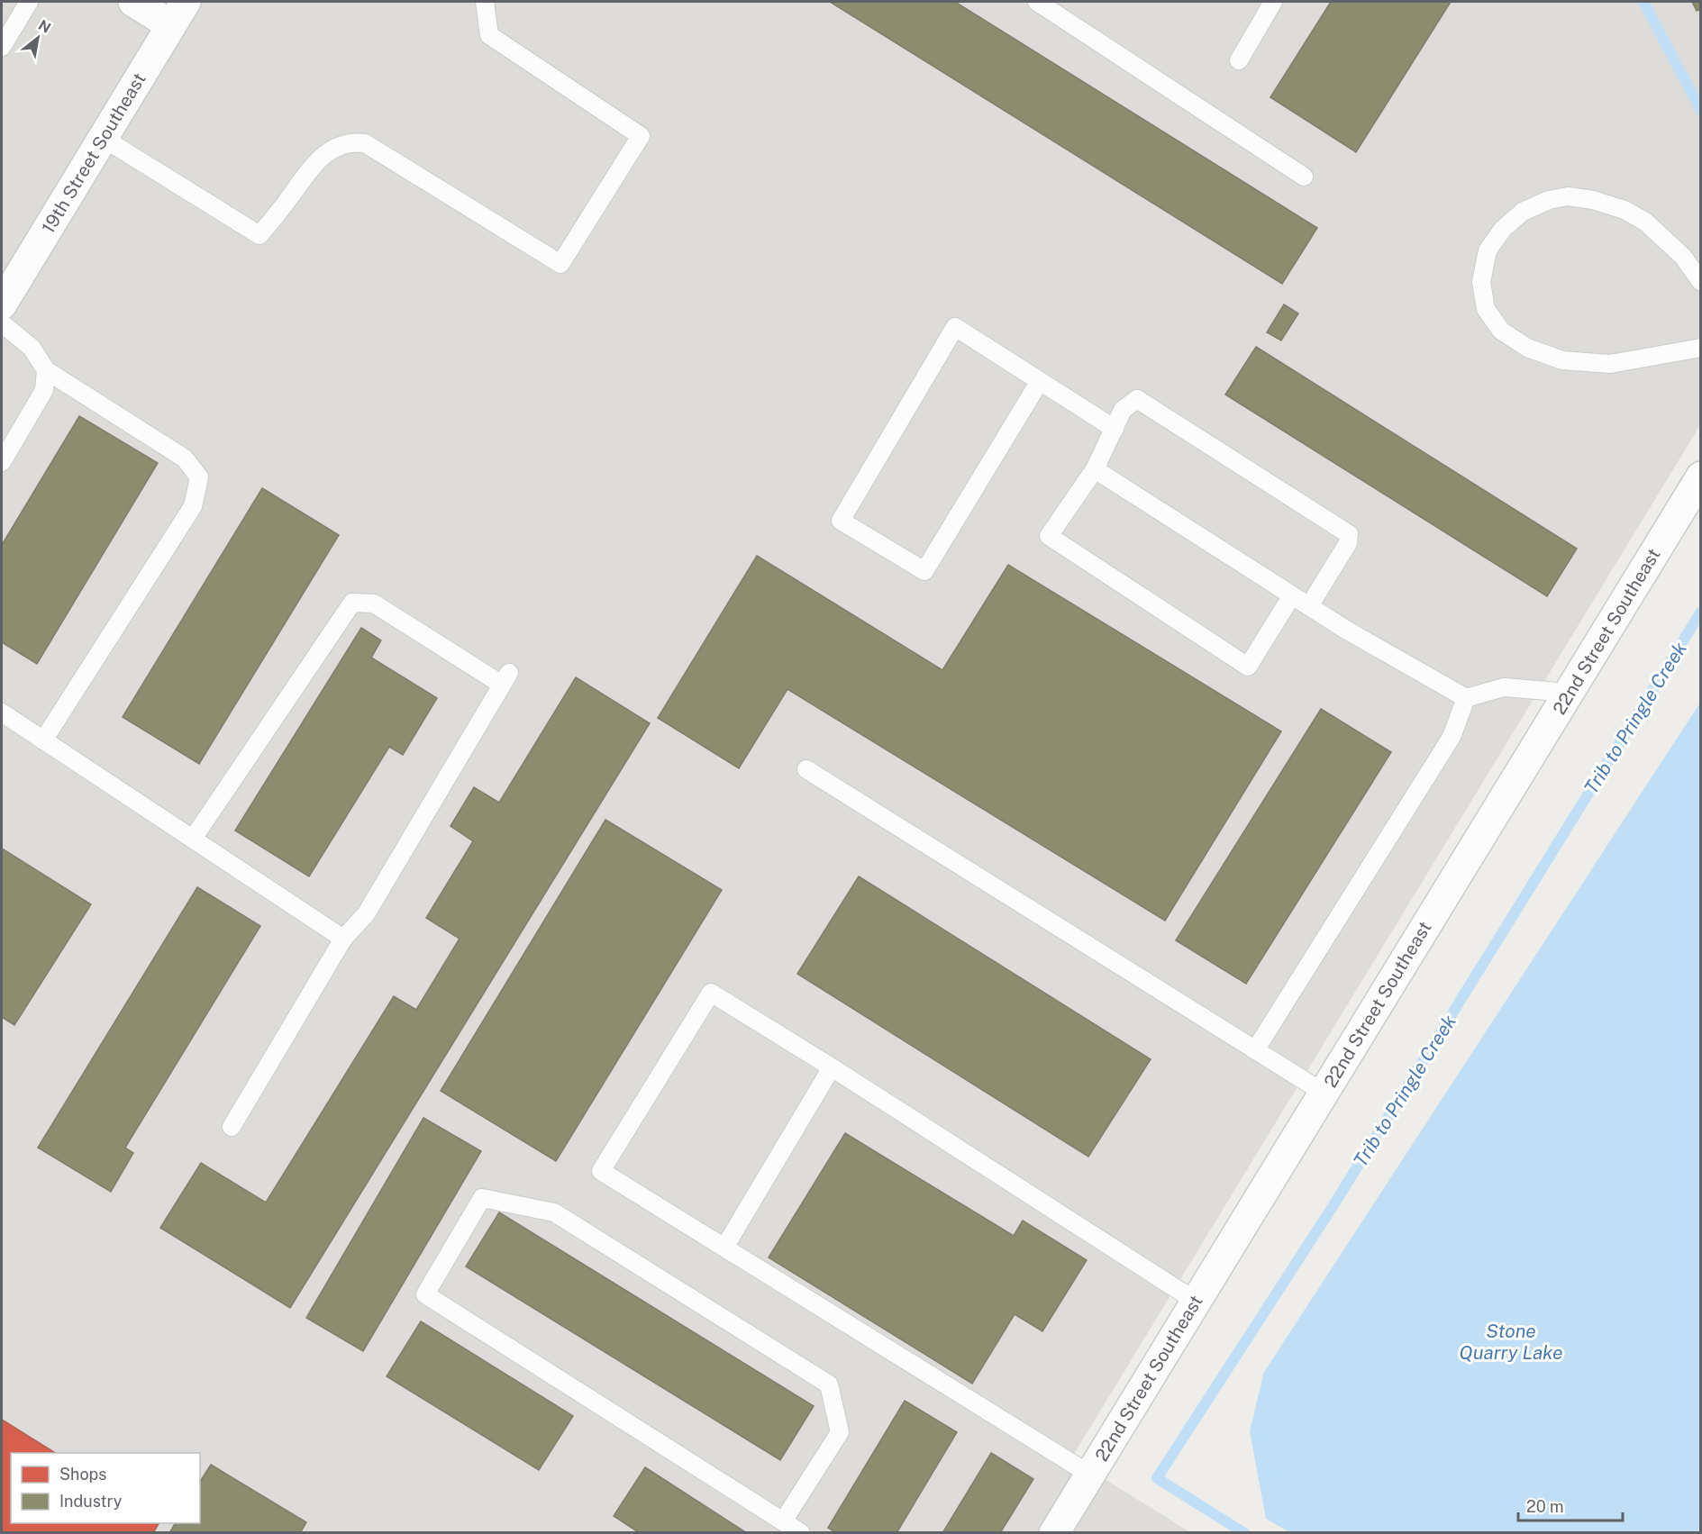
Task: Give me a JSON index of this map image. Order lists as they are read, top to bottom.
{
  "streets": {
    "street": ["19th Street Southeast", "22nd Street Southeast"]
  },
  "water": ["Trib to Pringle Creek", "Stone Quarry Lake"],
  "legend": ["Shops", "Industry"],
  "scale_bar": "20 m",
  "north": "top right"
}
